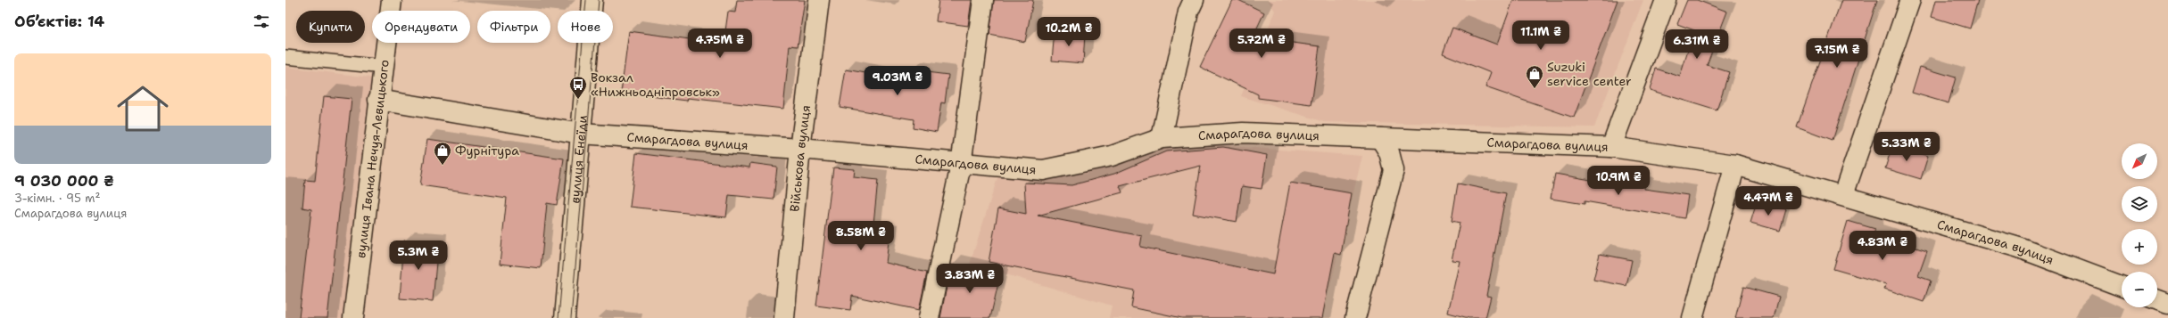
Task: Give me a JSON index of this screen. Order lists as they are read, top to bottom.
{
  "streets": {
    "street": [
      "Смарагдова вулиця",
      "Військова вулиця",
      "вулиця Івана Нечуя-Левицького",
      "вулиця Енеїди"
    ]
  },
  "crossings": [
    ["Смарагдова вулиця", "Військова вулиця"],
    ["Смарагдова вулиця", "вулиця Івана Нечуя-Левицького"],
    ["Смарагдова вулиця", "вулиця Енеїди"]
  ],
  "places": {
    "shop": ["Suzuki service center", "Фурнітура"],
    "bus stop": ["Вокзал «Нижньодніпровськ»"]
  },
  "north": "bottom left",
  "page": {
    "heading": "Об’єктів: 14",
    "chip": [
      "Купити",
      "Орендувати",
      "Фільтри",
      "Нове"
    ],
    "price": [
      "10.2M ₴",
      "11.1M ₴",
      "4.75M ₴",
      "5.72M ₴",
      "6.31M ₴",
      "7.15M ₴",
      "9.03M ₴",
      "5.33M ₴",
      "10.9M ₴",
      "4.47M ₴",
      "8.58M ₴",
      "4.83M ₴",
      "5.3M ₴",
      "3.83M ₴"
    ],
    "list": [
      {
        "name": "9 030 000 ₴",
        "note": "3-кімн. · 95 m² · Смарагдова вулиця"
      }
    ],
    "map_buttons": ["+", "−"]
  }
}
